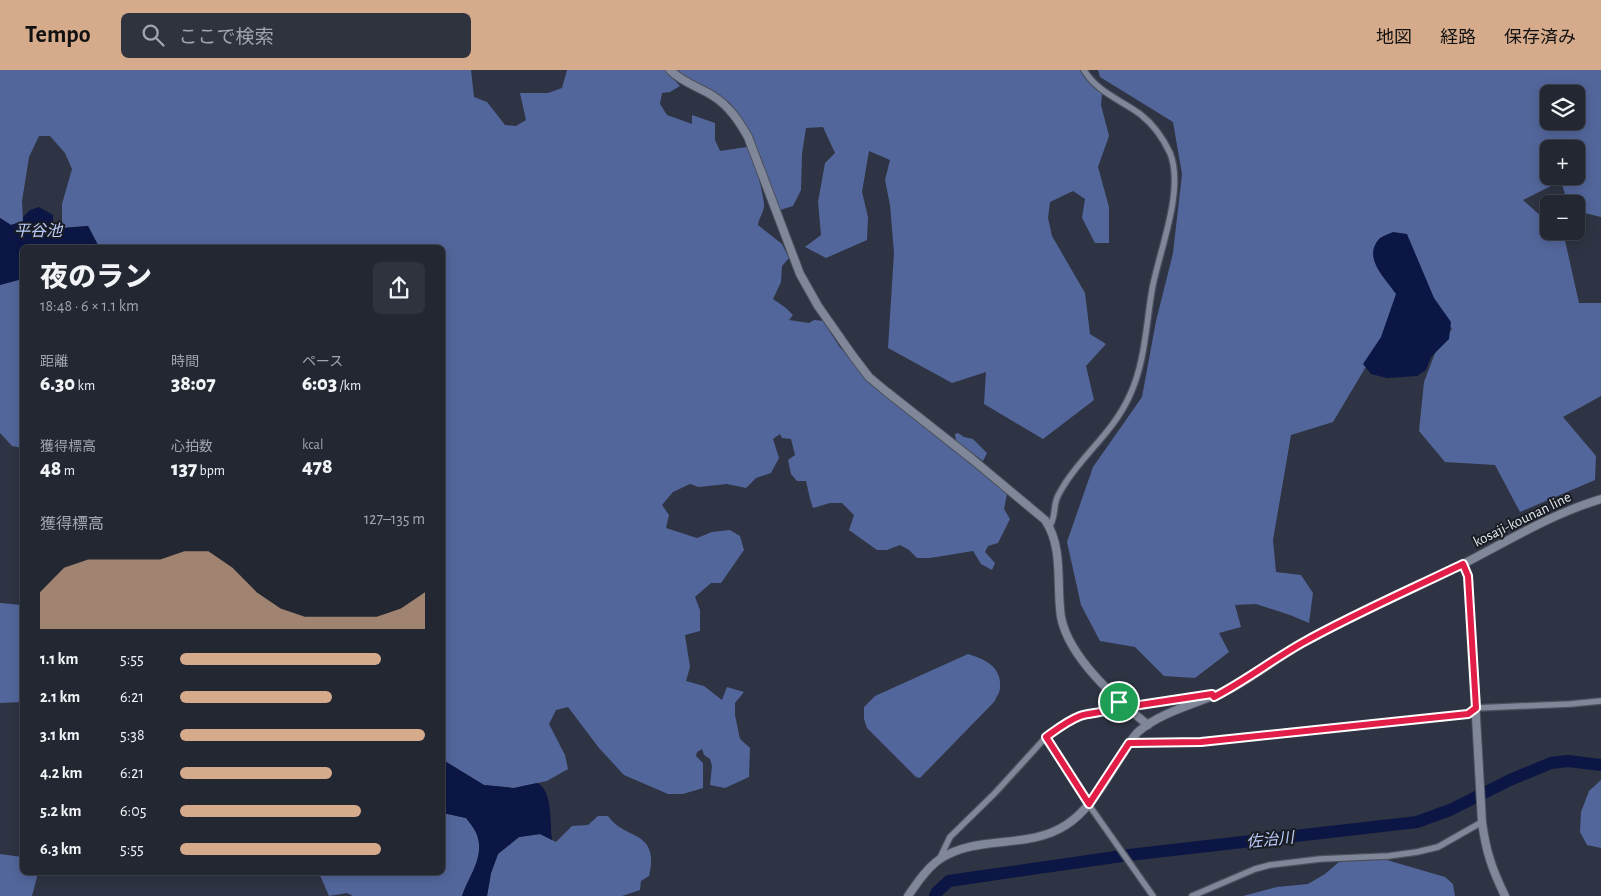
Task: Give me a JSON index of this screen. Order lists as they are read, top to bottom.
{
  "streets": {
    "street": ["kosaji-kounan line"]
  },
  "water": ["平谷池", "佐治川"],
  "page": {
    "header": "Tempo",
    "search": "ここで検索",
    "nav": ["地図", "経路", "保存済み"],
    "map_buttons": ["+", "−"],
    "heading": ["夜のラン", "18:48 · 6 × 1.1 km"],
    "stats": [
      ["距離", "6.30 km"],
      ["時間", "38:07"],
      ["ペース", "6:03 /km"],
      ["獲得標高", "48 m"],
      ["心拍数", "137 bpm"],
      ["kcal", "478"]
    ],
    "chart": ["獲得標高", "127–135 m"],
    "list": [
      {
        "name": "1.1 km",
        "note": "5:55"
      },
      {
        "name": "2.1 km",
        "note": "6:21"
      },
      {
        "name": "3.1 km",
        "note": "5:38"
      },
      {
        "name": "4.2 km",
        "note": "6:21"
      },
      {
        "name": "5.2 km",
        "note": "6:05"
      },
      {
        "name": "6.3 km",
        "note": "5:55"
      }
    ]
  }
}
